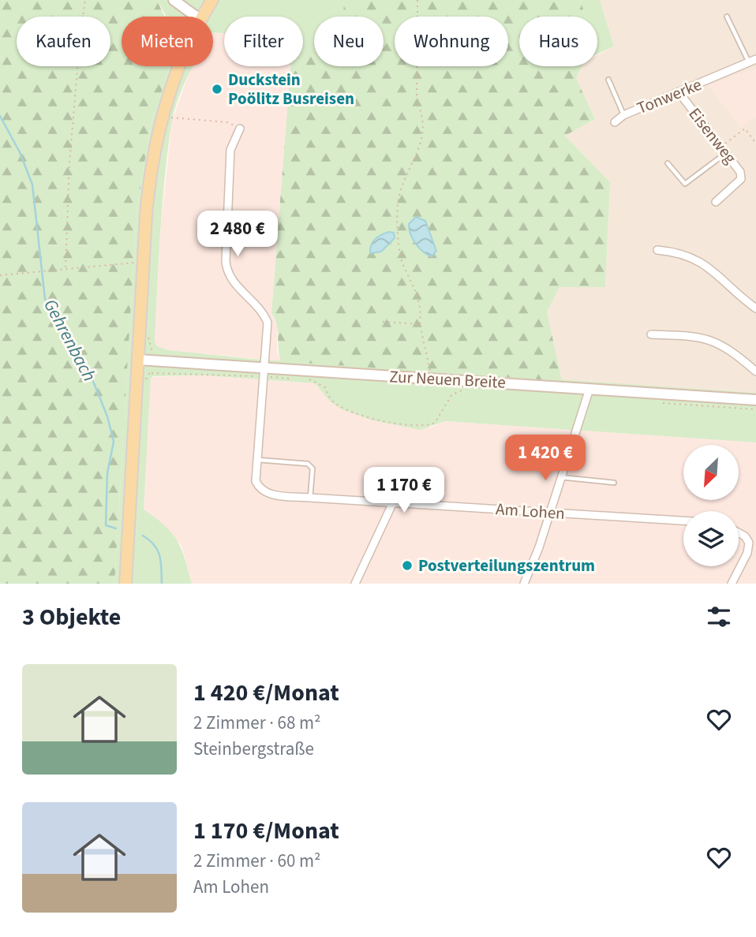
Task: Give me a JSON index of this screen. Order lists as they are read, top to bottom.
{
  "streets": {
    "street": [
      "Tonwerke",
      "Eisenweg",
      "Zur Neuen Breite",
      "Am Lohen"
    ]
  },
  "crossings": [
    ["Tonwerke", "Eisenweg"],
    ["Zur Neuen Breite", "Am Lohen"]
  ],
  "water": ["Gehrenbach"],
  "places": ["Duckstein Poölitz Busreisen", "Postverteilungszentrum"],
  "north": "bottom left",
  "page": {
    "chip": [
      "Kaufen",
      "Mieten",
      "Filter",
      "Neu",
      "Wohnung",
      "Haus"
    ],
    "price": ["2 480 €", "1 420 €", "1 170 €"],
    "heading": "3 Objekte",
    "list": [
      {
        "name": "1 420 €/Monat",
        "note": "2 Zimmer · 68 m² · Steinbergstraße"
      },
      {
        "name": "1 170 €/Monat",
        "note": "2 Zimmer · 60 m² · Am Lohen"
      }
    ]
  }
}
